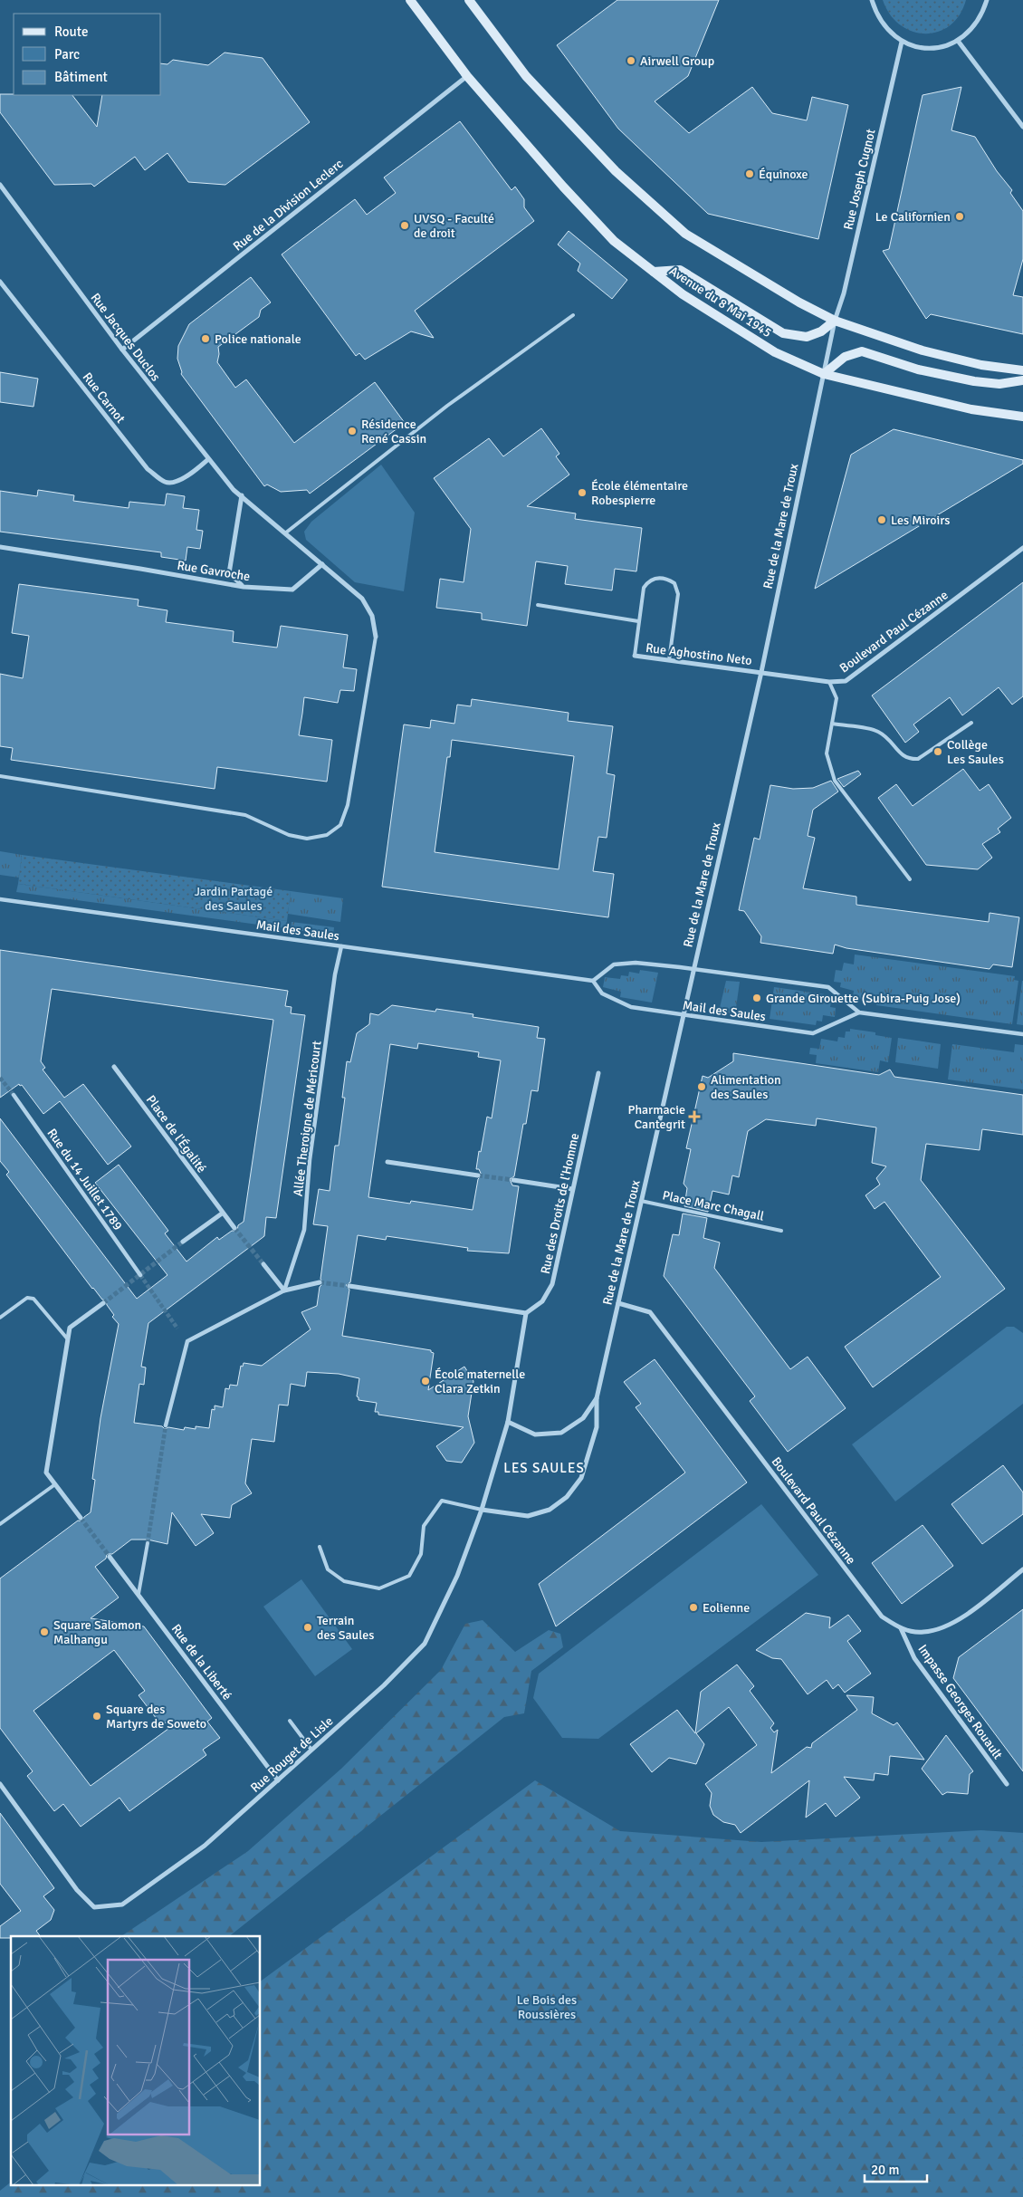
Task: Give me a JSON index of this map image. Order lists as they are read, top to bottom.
{
  "streets": {
    "main road": ["Avenue du 8 Mai 1945"],
    "street": [
      "Rue Joseph Cugnot",
      "Rue de la Division Leclerc",
      "Rue Jacques Duclos",
      "Rue Carnot",
      "Rue de la Mare de Troux",
      "Rue Gavroche",
      "Boulevard Paul Cézanne",
      "Rue Aghostino Neto",
      "Mail des Saules",
      "Allée Theroigne de Méricourt",
      "Place de l'Égalité",
      "Rue du 14 Juillet 1789",
      "Rue des Droits de l'Homme",
      "Rue de la Liberté",
      "Impasse Georges Rouault",
      "Rue Rouget de Lisle"
    ],
    "lane": ["Place Marc Chagall"]
  },
  "crossings": [
    ["Rue Joseph Cugnot", "Avenue du 8 Mai 1945"],
    ["Rue Joseph Cugnot", "Rue de la Mare de Troux"],
    ["Rue de la Division Leclerc", "Avenue du 8 Mai 1945"],
    ["Rue de la Division Leclerc", "Rue Jacques Duclos"],
    ["Avenue du 8 Mai 1945", "Rue de la Mare de Troux"],
    ["Rue Jacques Duclos", "Rue Carnot"],
    ["Rue Jacques Duclos", "Rue Gavroche"],
    ["Rue de la Mare de Troux", "Boulevard Paul Cézanne"],
    ["Rue de la Mare de Troux", "Rue Aghostino Neto"],
    ["Rue de la Mare de Troux", "Mail des Saules"],
    ["Rue de la Mare de Troux", "Place Marc Chagall"],
    ["Rue de la Mare de Troux", "Rue Rouget de Lisle"],
    ["Boulevard Paul Cézanne", "Rue Aghostino Neto"],
    ["Boulevard Paul Cézanne", "Impasse Georges Rouault"],
    ["Mail des Saules", "Allée Theroigne de Méricourt"],
    ["Rue des Droits de l'Homme", "Rue Rouget de Lisle"],
    ["Rue de la Liberté", "Rue Rouget de Lisle"]
  ],
  "districts": ["LES SAULES"],
  "parks": ["Jardin Partagé des Saules", "Le Bois des Roussières"],
  "places": {
    "other": [
      "Airwell Group",
      "Équinoxe",
      "Le Californien",
      "UVSQ - Faculté de droit",
      "Police nationale",
      "Résidence René Cassin",
      "École élémentaire Robespierre",
      "Les Miroirs",
      "Collège Les Saules",
      "Grande Girouette (Subira-Puig Jose)",
      "Alimentation des Saules",
      "École maternelle Clara Zetkin",
      "Eolienne",
      "Terrain des Saules",
      "Square Salomon Malhangu",
      "Square des Martyrs de Soweto"
    ],
    "health": ["Pharmacie Cantegrit"]
  },
  "legend": ["Route", "Parc", "Bâtiment"],
  "scale_bar": "20 m"
}
